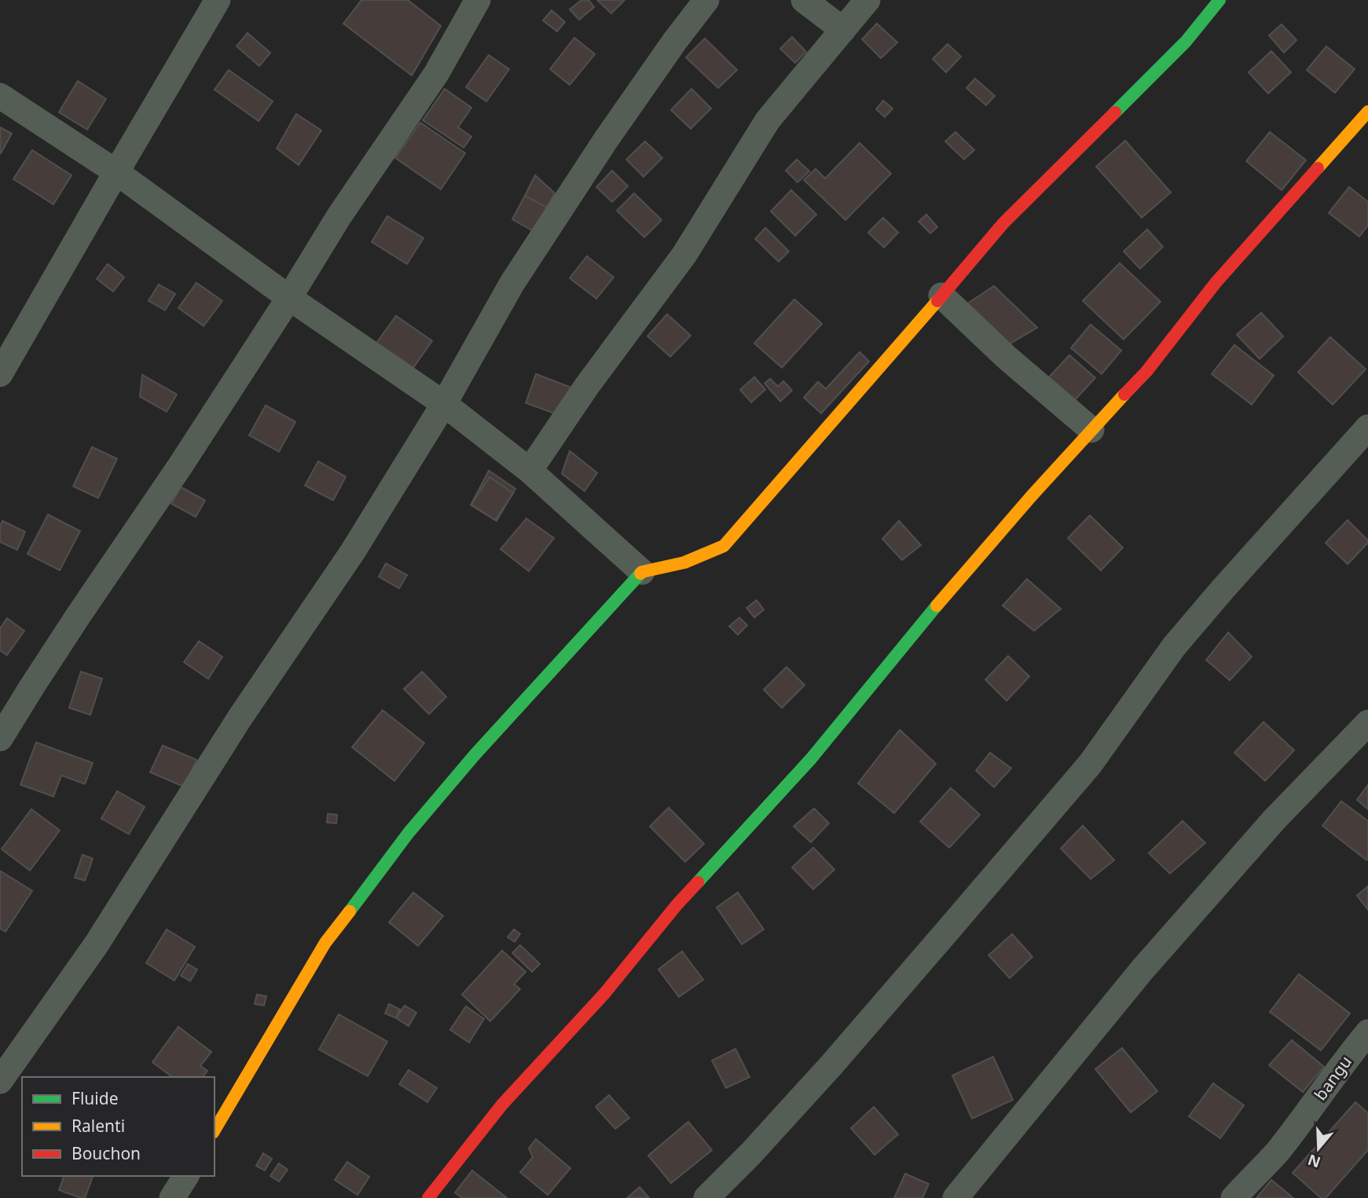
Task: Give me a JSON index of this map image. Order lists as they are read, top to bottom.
{
  "streets": {
    "street": ["bangu"]
  },
  "legend": ["Fluide", "Ralenti", "Bouchon"],
  "north": "bottom"
}
